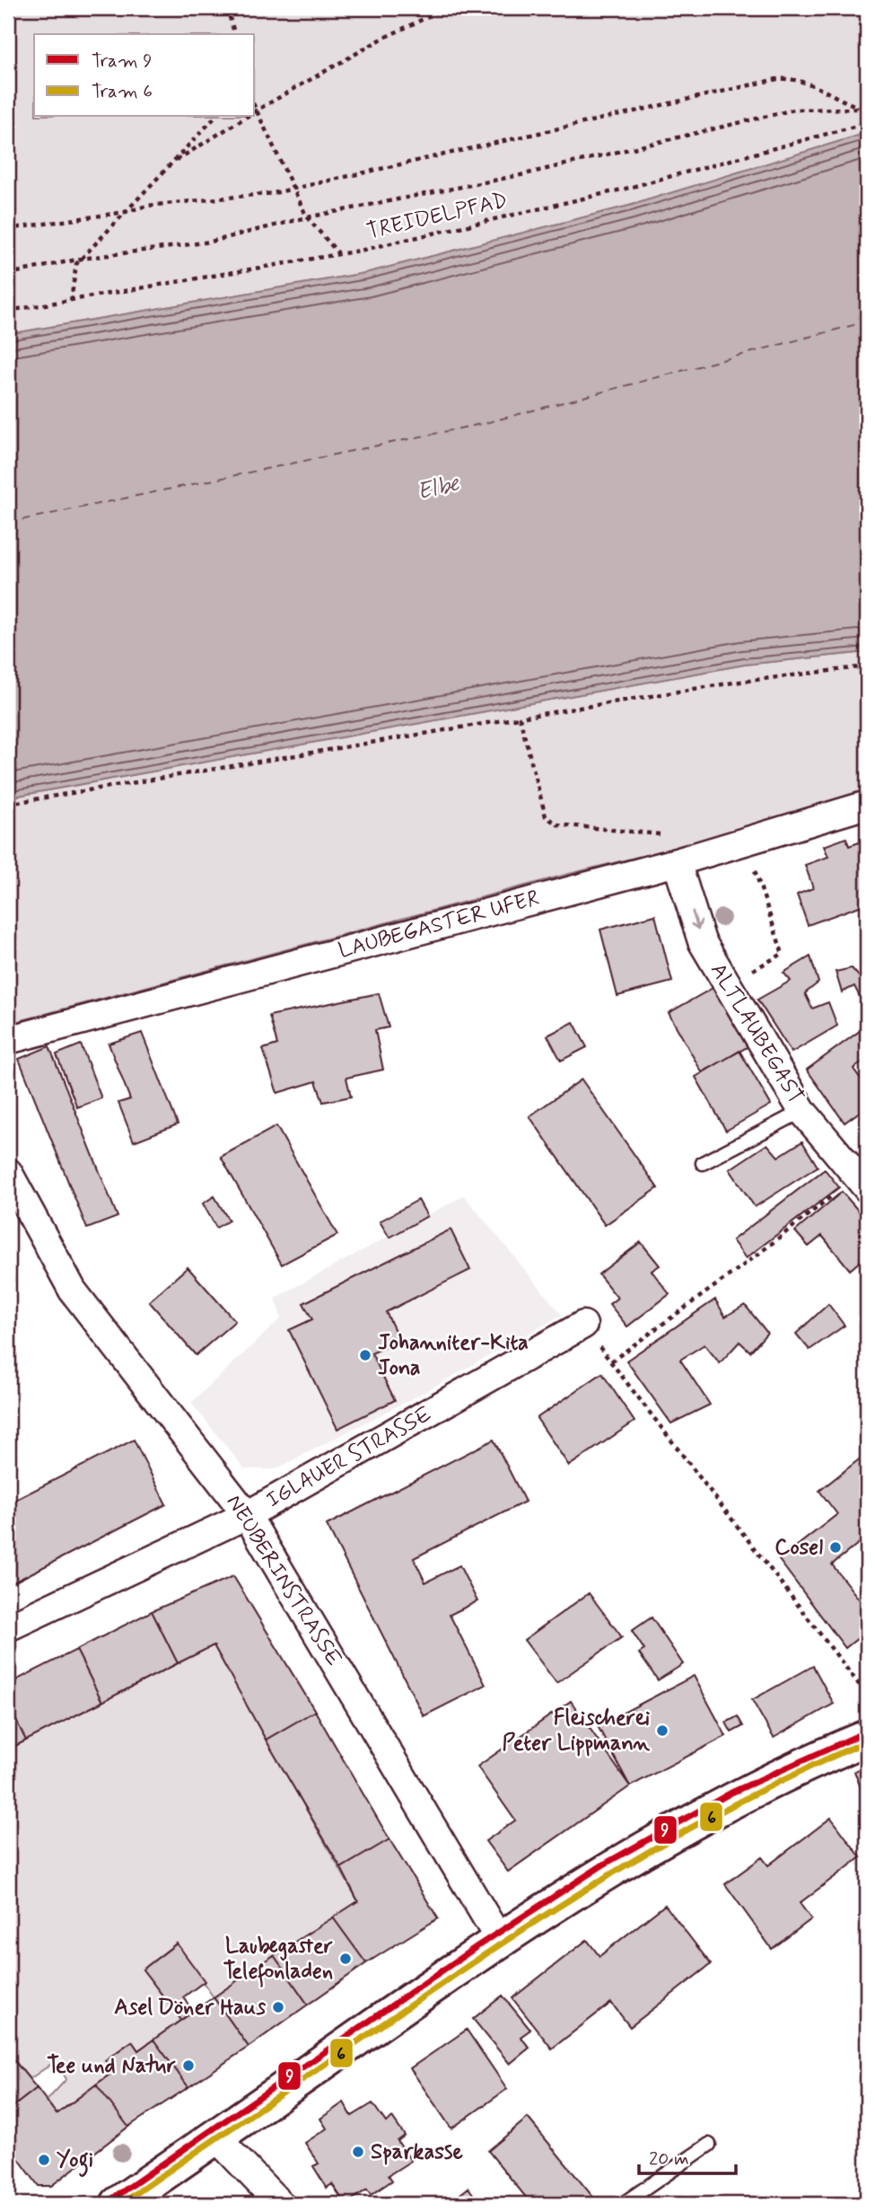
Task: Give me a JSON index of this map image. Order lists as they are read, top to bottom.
{
  "streets": {
    "street": [
      "LAUBEGASTER UFER",
      "ALTLAUBEGAST",
      "IGLAUER STRASSE",
      "NEUBERINSTRASSE"
    ],
    "path": ["TREIDELPFAD"]
  },
  "crossings": [
    ["LAUBEGASTER UFER", "ALTLAUBEGAST"],
    ["IGLAUER STRASSE", "NEUBERINSTRASSE"]
  ],
  "one_way": ["ALTLAUBEGAST"],
  "water": ["Elbe"],
  "places": [
    "Johanniter-Kita Jona",
    "Cosel",
    "Fleischerei Peter Lippmann",
    "Laubegaster Telefonladen",
    "Asel Döner Haus",
    "Tee und Natur",
    "Sparkasse",
    "Yogi"
  ],
  "lines": ["tram line 9", "tram line 6"],
  "legend": ["Tram 9", "Tram 6"],
  "scale_bar": "20 m"
}
